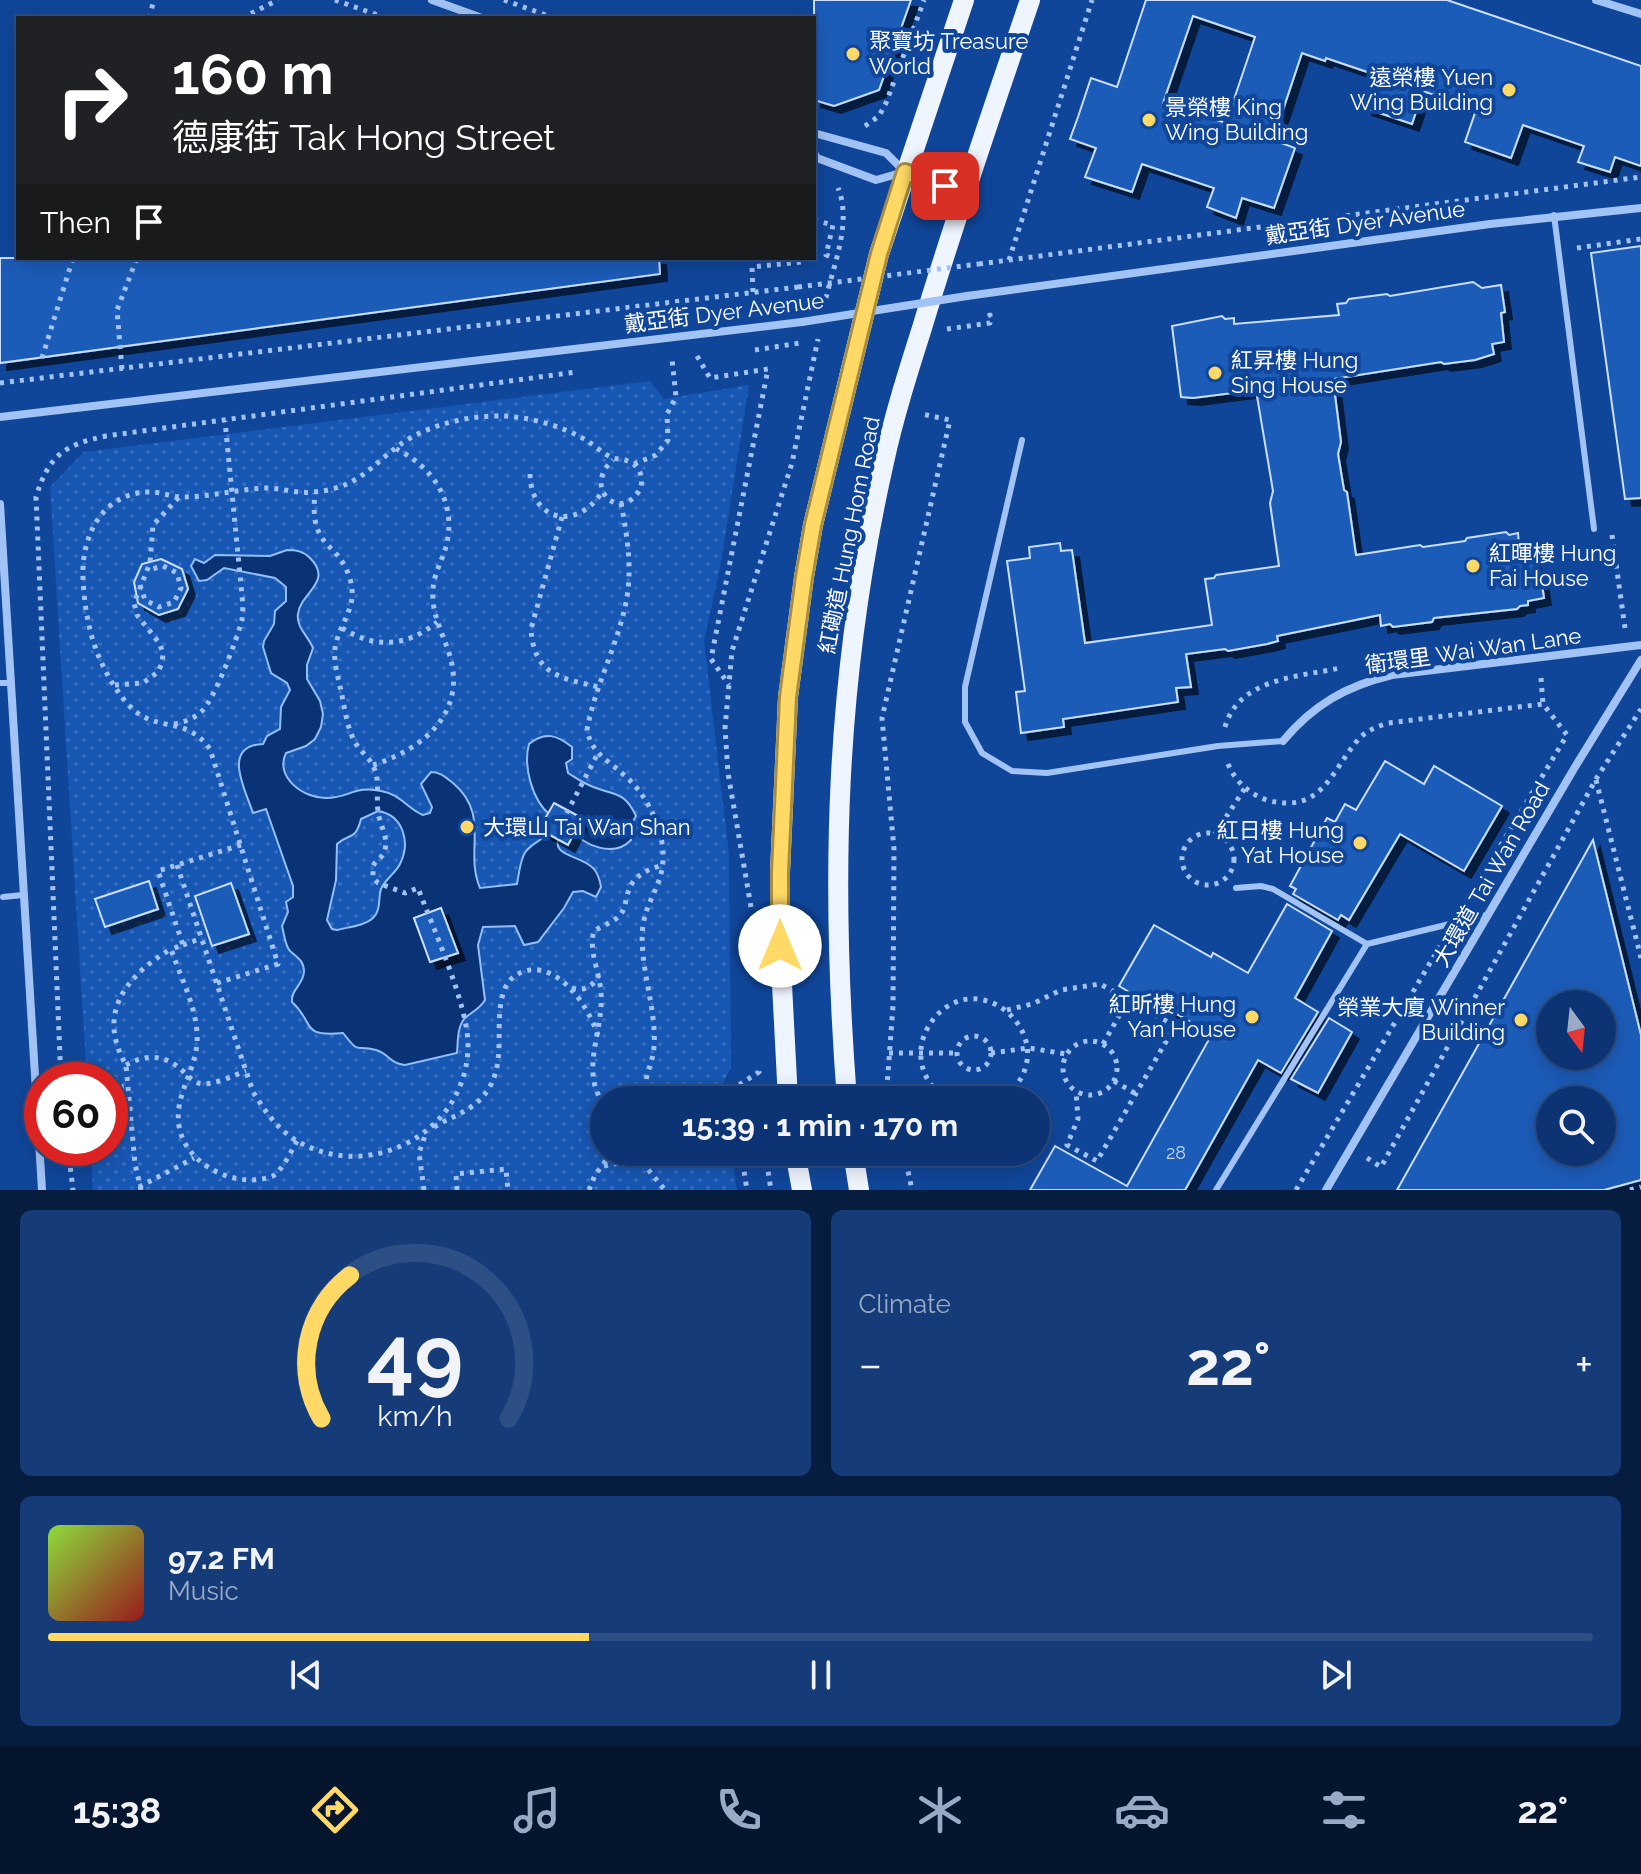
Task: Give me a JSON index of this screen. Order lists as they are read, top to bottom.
{
  "streets": {
    "main road": ["紅磡道 Hung Hom Road"],
    "street": ["戴亞街 Dyer Avenue", "衛環里 Wai Wan Lane", "大環道 Tai Wan Road"]
  },
  "places": [
    "聚寶坊 Treasure World",
    "遠榮樓 Yuen Wing Building",
    "景榮樓 King Wing Building",
    "紅昇樓 Hung Sing House",
    "紅暉樓 Hung Fai House",
    "大環山 Tai Wan Shan",
    "紅日樓 Hung Yat House",
    "紅昕樓 Hung Yan House",
    "榮業大廈 Winner Building"
  ],
  "house_numbers": ["28"],
  "north": "bottom",
  "page": {
    "turn": ["160 m", "德康街 Tak Hong Street"],
    "then": "Then",
    "limit": "60",
    "trip": "15:39 · 1 min · 170 m",
    "tile": "Climate",
    "heat": ["−", "22°", "+"],
    "song": ["97.2 FM", "Music"],
    "tabs": ["15:38", "22°"],
    "gauge": ["49", "km/h"]
  }
}
